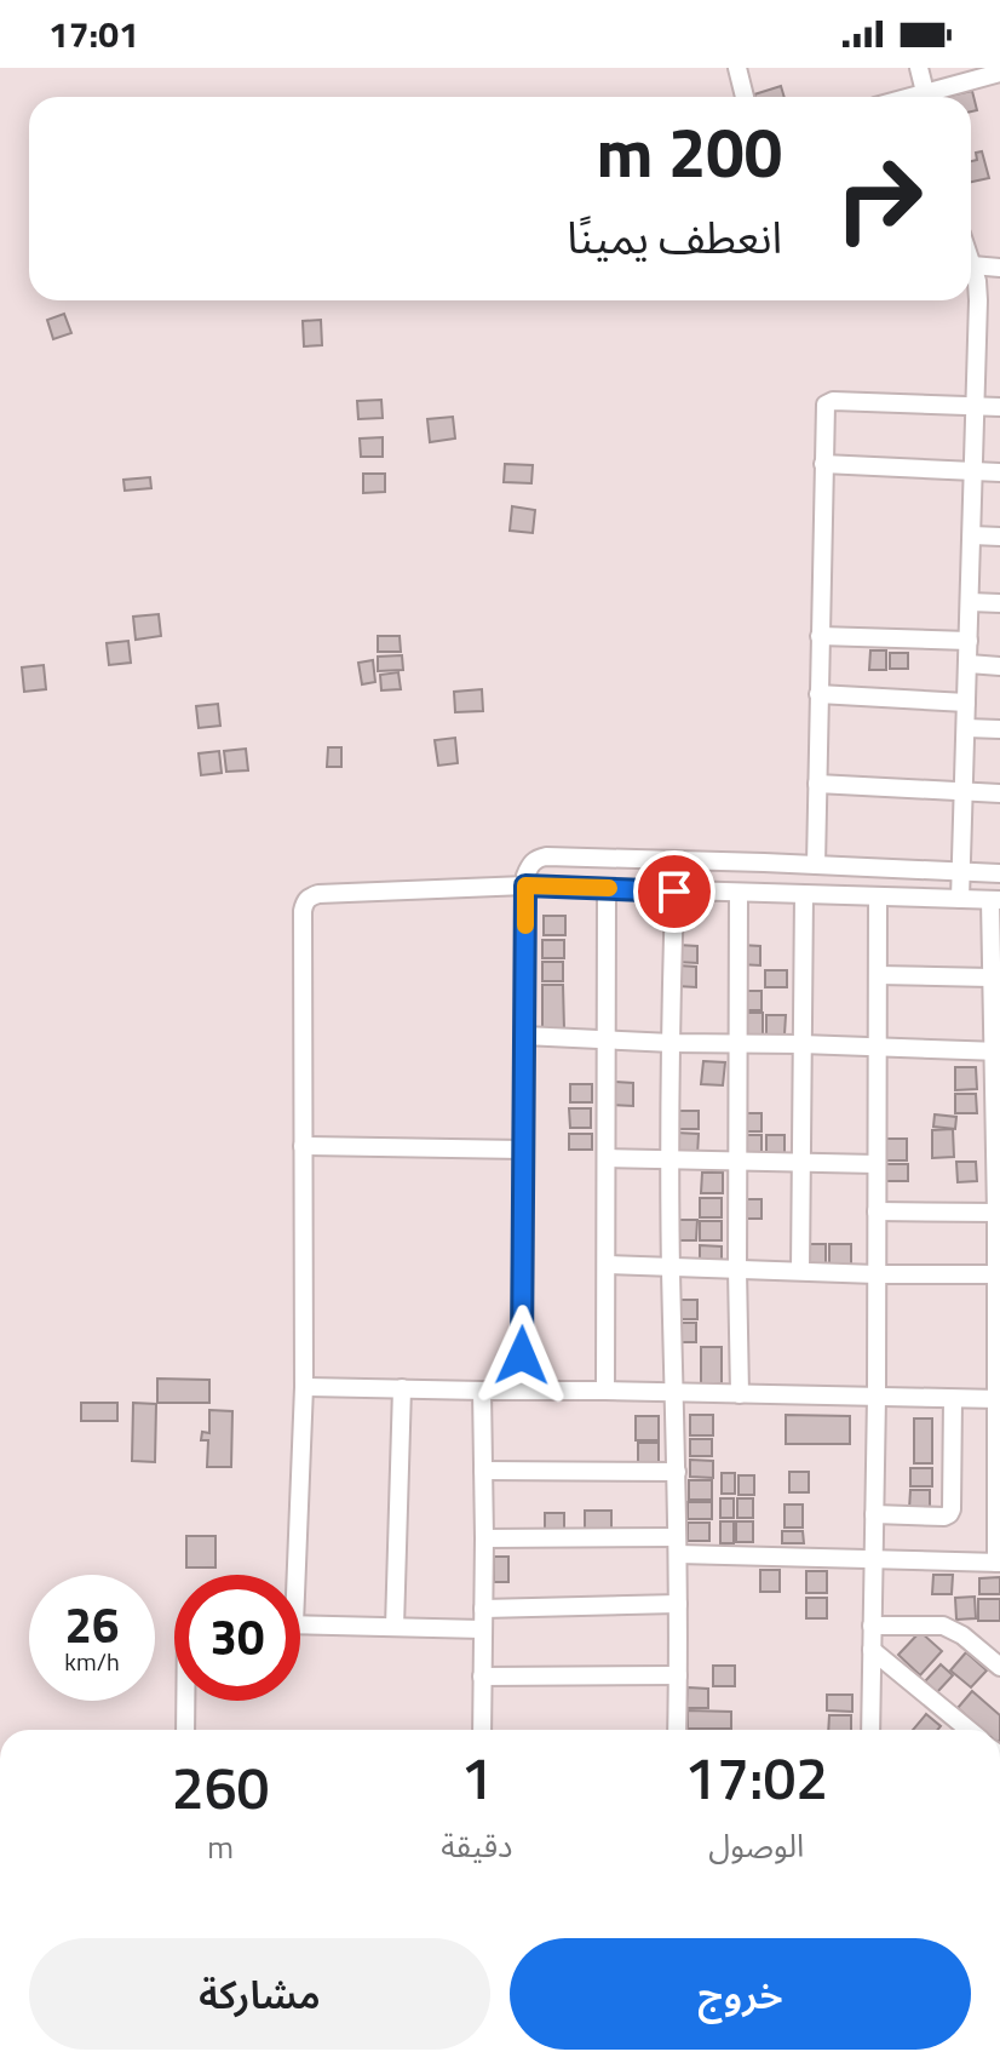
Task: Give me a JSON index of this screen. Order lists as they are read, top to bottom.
{
  "page": {
    "status": "17:01",
    "turn": ["200 m", "انعطف يمينًا"],
    "speed": "26 km/h",
    "limit": "30",
    "eta": [
      "17:02",
      "الوصول",
      "1",
      "دقيقة",
      "260",
      "m"
    ],
    "buttons": ["خروج", "مشاركة"]
  }
}
